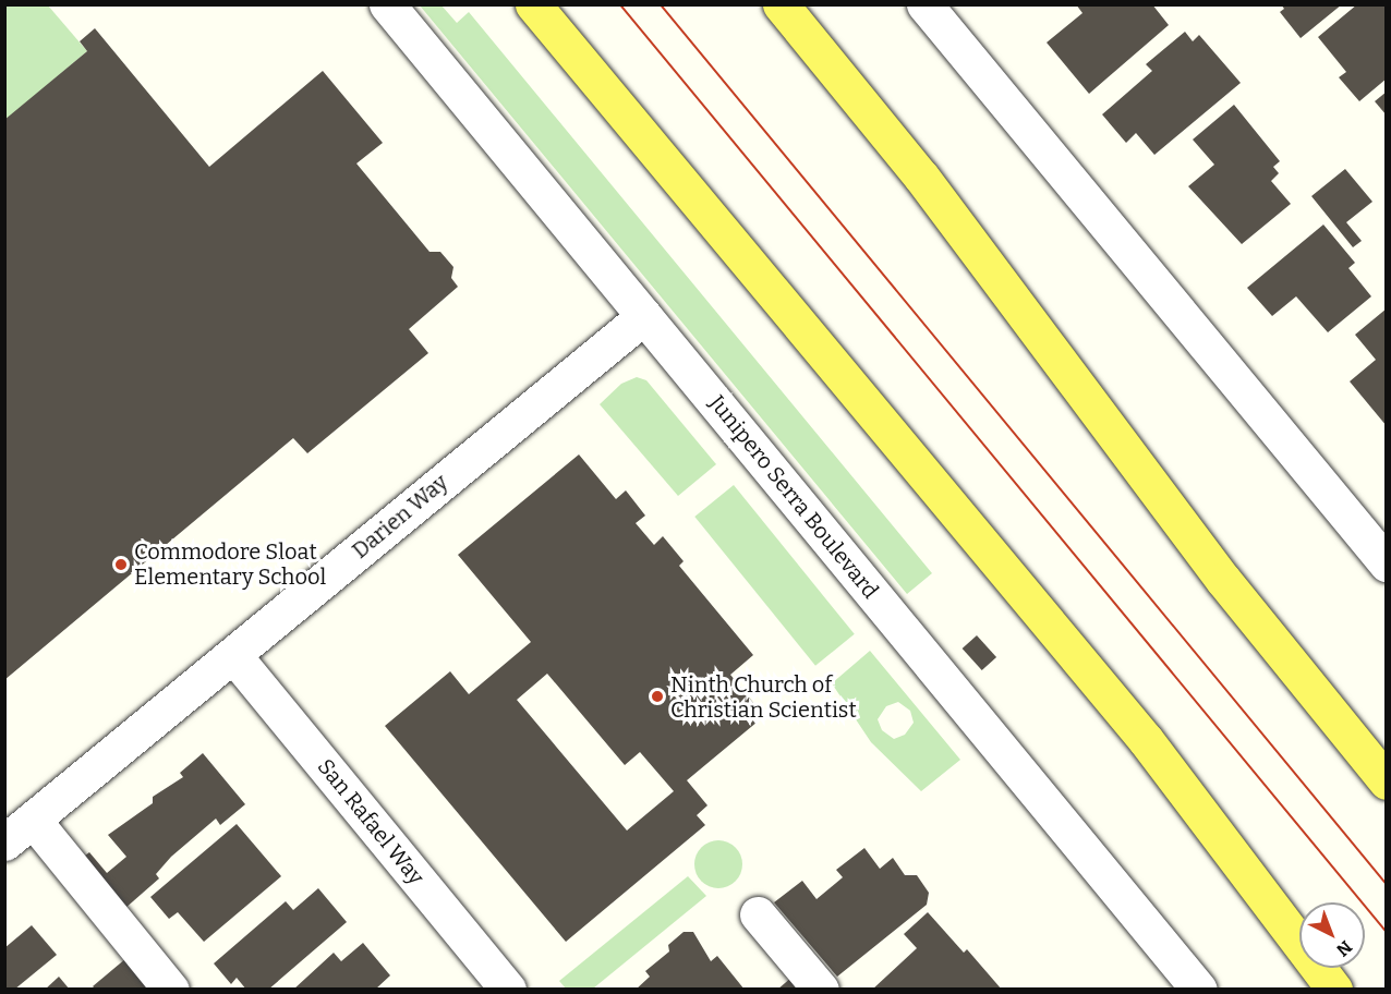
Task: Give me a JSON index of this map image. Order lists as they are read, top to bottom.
{
  "streets": {
    "street": ["Junipero Serra Boulevard", "Darien Way", "San Rafael Way"]
  },
  "crossings": [
    ["Junipero Serra Boulevard", "Darien Way"],
    ["Darien Way", "San Rafael Way"]
  ],
  "places": ["Commodore Sloat Elementary School", "Ninth Church of Christian Scientist"],
  "north": "bottom right"
}
